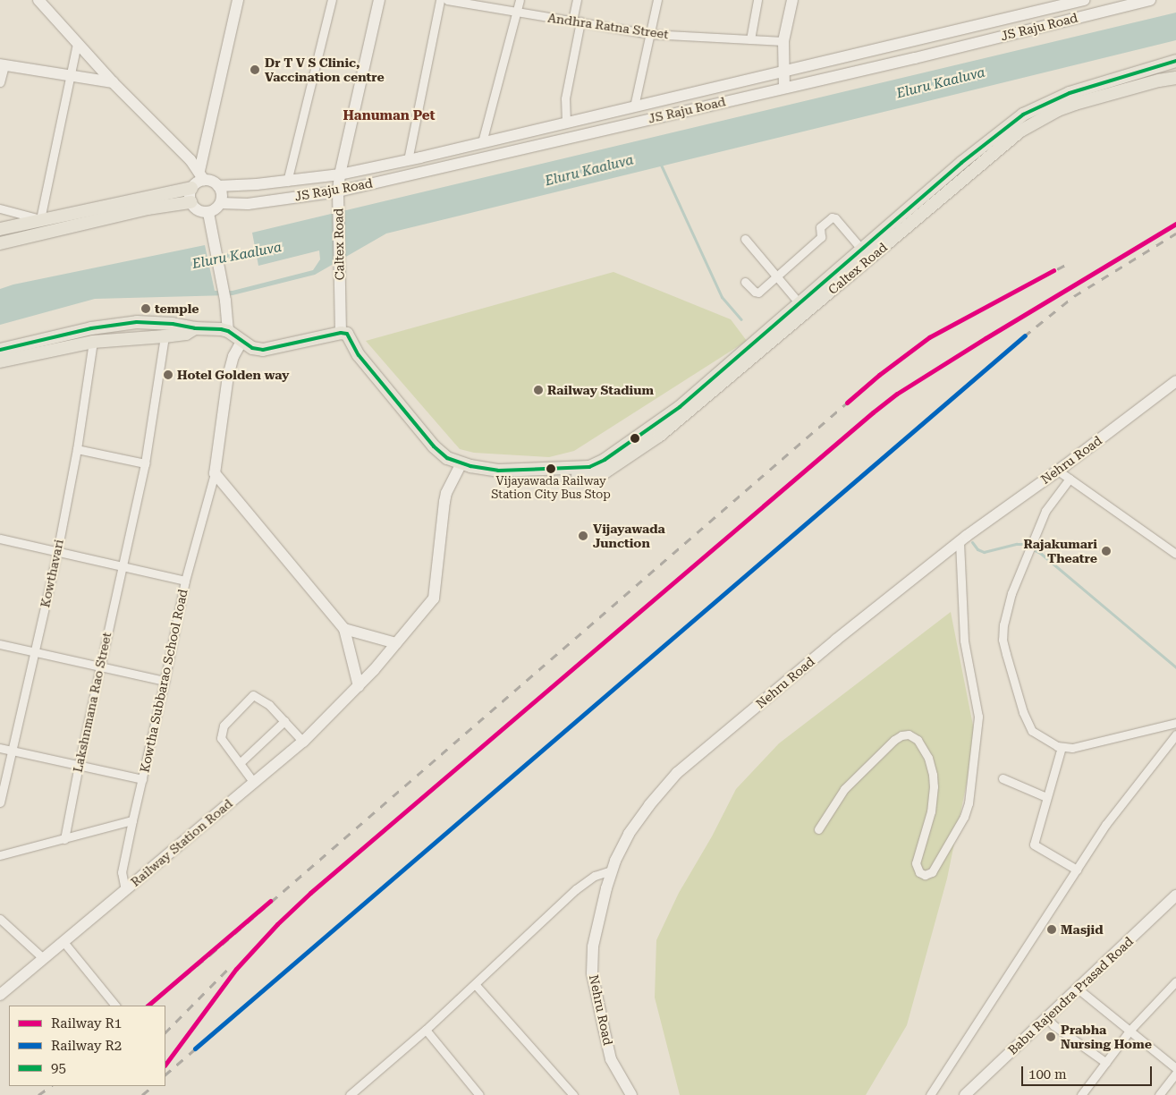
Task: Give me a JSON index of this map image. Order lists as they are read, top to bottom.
{
  "streets": {
    "main road": ["Caltex Road"],
    "street": [
      "Andhra Ratna Street",
      "JS Raju Road",
      "Nehru Road",
      "Kowthavari",
      "Kowtha Subbarao School Road",
      "Lakshnmana Rao Street",
      "Railway Station Road",
      "Babu Rajendra Prasad Road"
    ]
  },
  "crossings": [
    ["JS Raju Road", "Caltex Road"],
    ["Caltex Road", "Railway Station Road"],
    ["Kowtha Subbarao School Road", "Railway Station Road"]
  ],
  "districts": ["Hanuman Pet"],
  "water": ["Eluru Kaaluva"],
  "places": [
    "Dr T V S Clinic, Vaccination centre",
    "temple",
    "Hotel Golden way",
    "Railway Stadium",
    "Vijayawada Railway Station City Bus Stop",
    "Vijayawada Junction",
    "Rajakumari Theatre",
    "Masjid",
    "Prabha Nursing Home"
  ],
  "lines": ["transit line 95", "rail line R1", "rail line R2"],
  "legend": ["Railway R1", "Railway R2", "95"],
  "scale_bar": "100 m"
}
